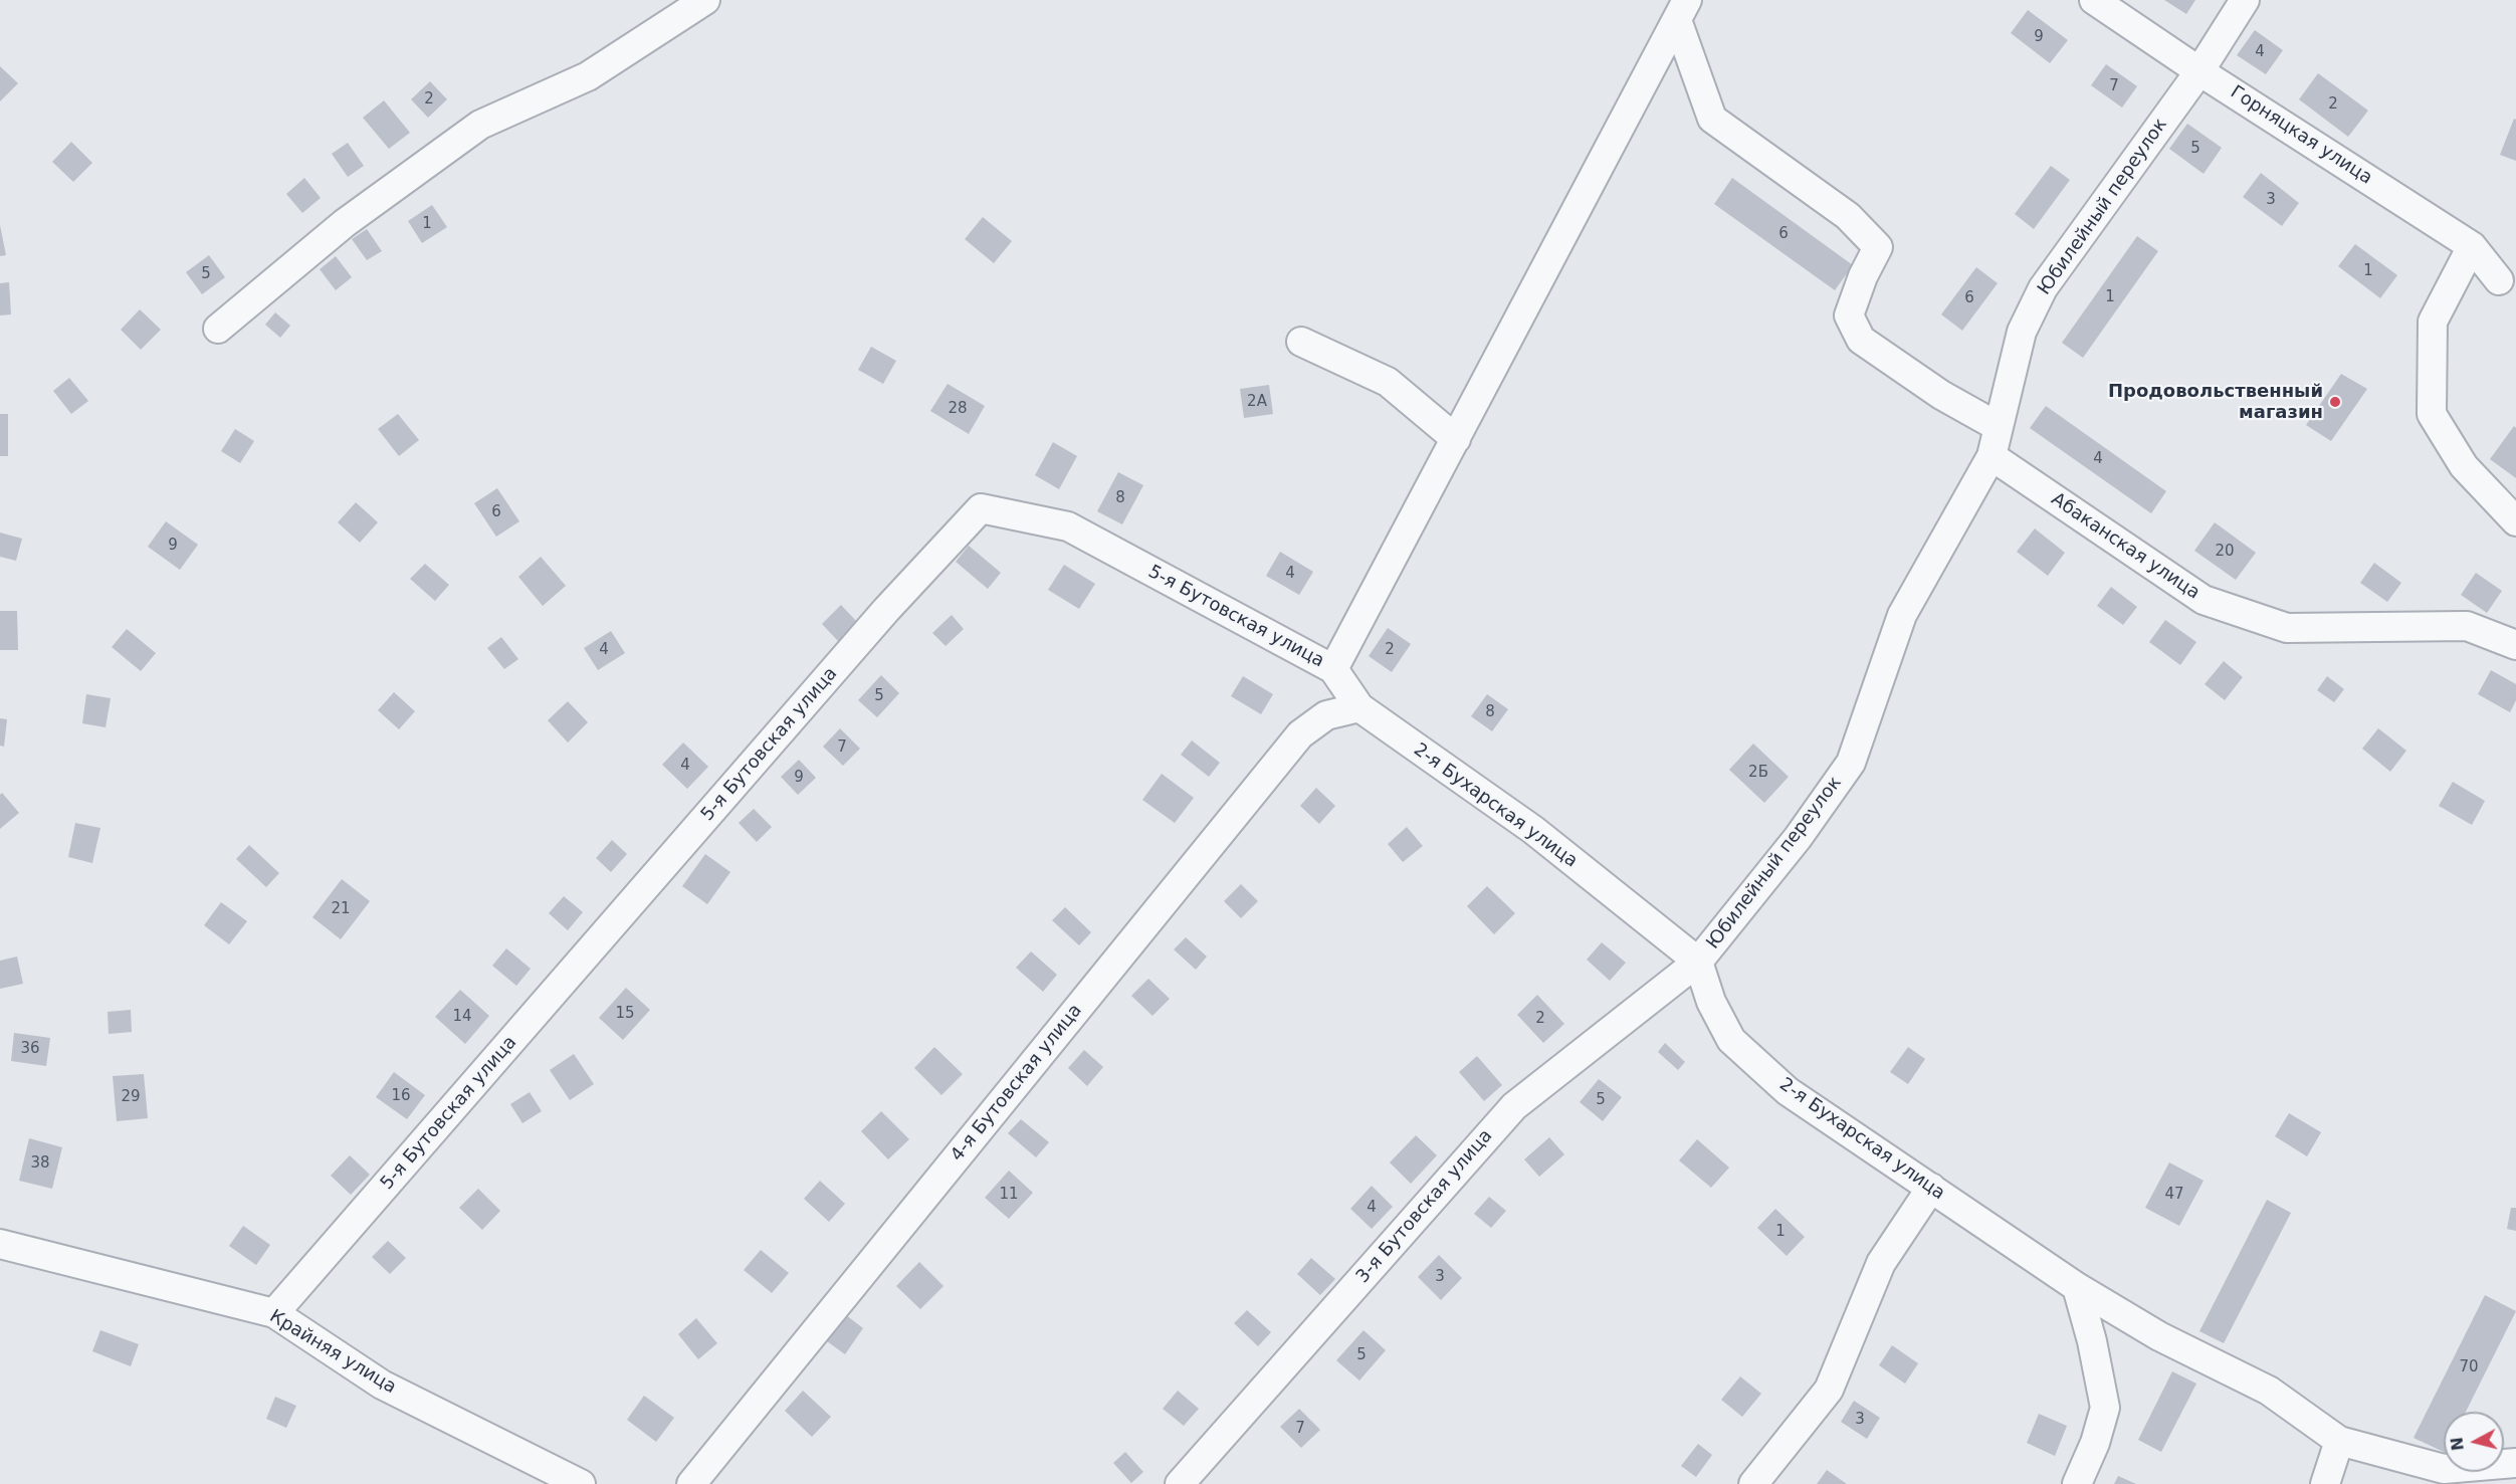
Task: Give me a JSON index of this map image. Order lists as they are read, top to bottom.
{
  "streets": {
    "street": [
      "Горняцкая улица",
      "Юбилейный переулок",
      "Абаканская улица",
      "5-я Бутовская улица",
      "2-я Бухарская улица",
      "4-я Бутовская улица",
      "3-я Бутовская улица",
      "Крайняя улица"
    ]
  },
  "crossings": [
    ["Горняцкая улица", "Юбилейный переулок"],
    ["Юбилейный переулок", "Абаканская улица"],
    ["Юбилейный переулок", "2-я Бухарская улица"],
    ["Юбилейный переулок", "3-я Бутовская улица"],
    ["5-я Бутовская улица", "2-я Бухарская улица"],
    ["5-я Бутовская улица", "4-я Бутовская улица"],
    ["5-я Бутовская улица", "Крайняя улица"],
    ["2-я Бухарская улица", "4-я Бутовская улица"],
    ["2-я Бухарская улица", "3-я Бутовская улица"]
  ],
  "places": ["Продовольственный магазин"],
  "house_numbers": [
    "9",
    "4",
    "7",
    "2",
    "2",
    "5",
    "3",
    "1",
    "6",
    "1",
    "5",
    "1",
    "6",
    "2А",
    "28",
    "4",
    "8",
    "6",
    "9",
    "20",
    "4",
    "4",
    "2",
    "5",
    "8",
    "7",
    "4",
    "2Б",
    "9",
    "21",
    "15",
    "14",
    "2",
    "36",
    "16",
    "29",
    "5",
    "38",
    "11",
    "47",
    "4",
    "1",
    "3",
    "5",
    "70",
    "3",
    "7"
  ],
  "north": "left"
}
